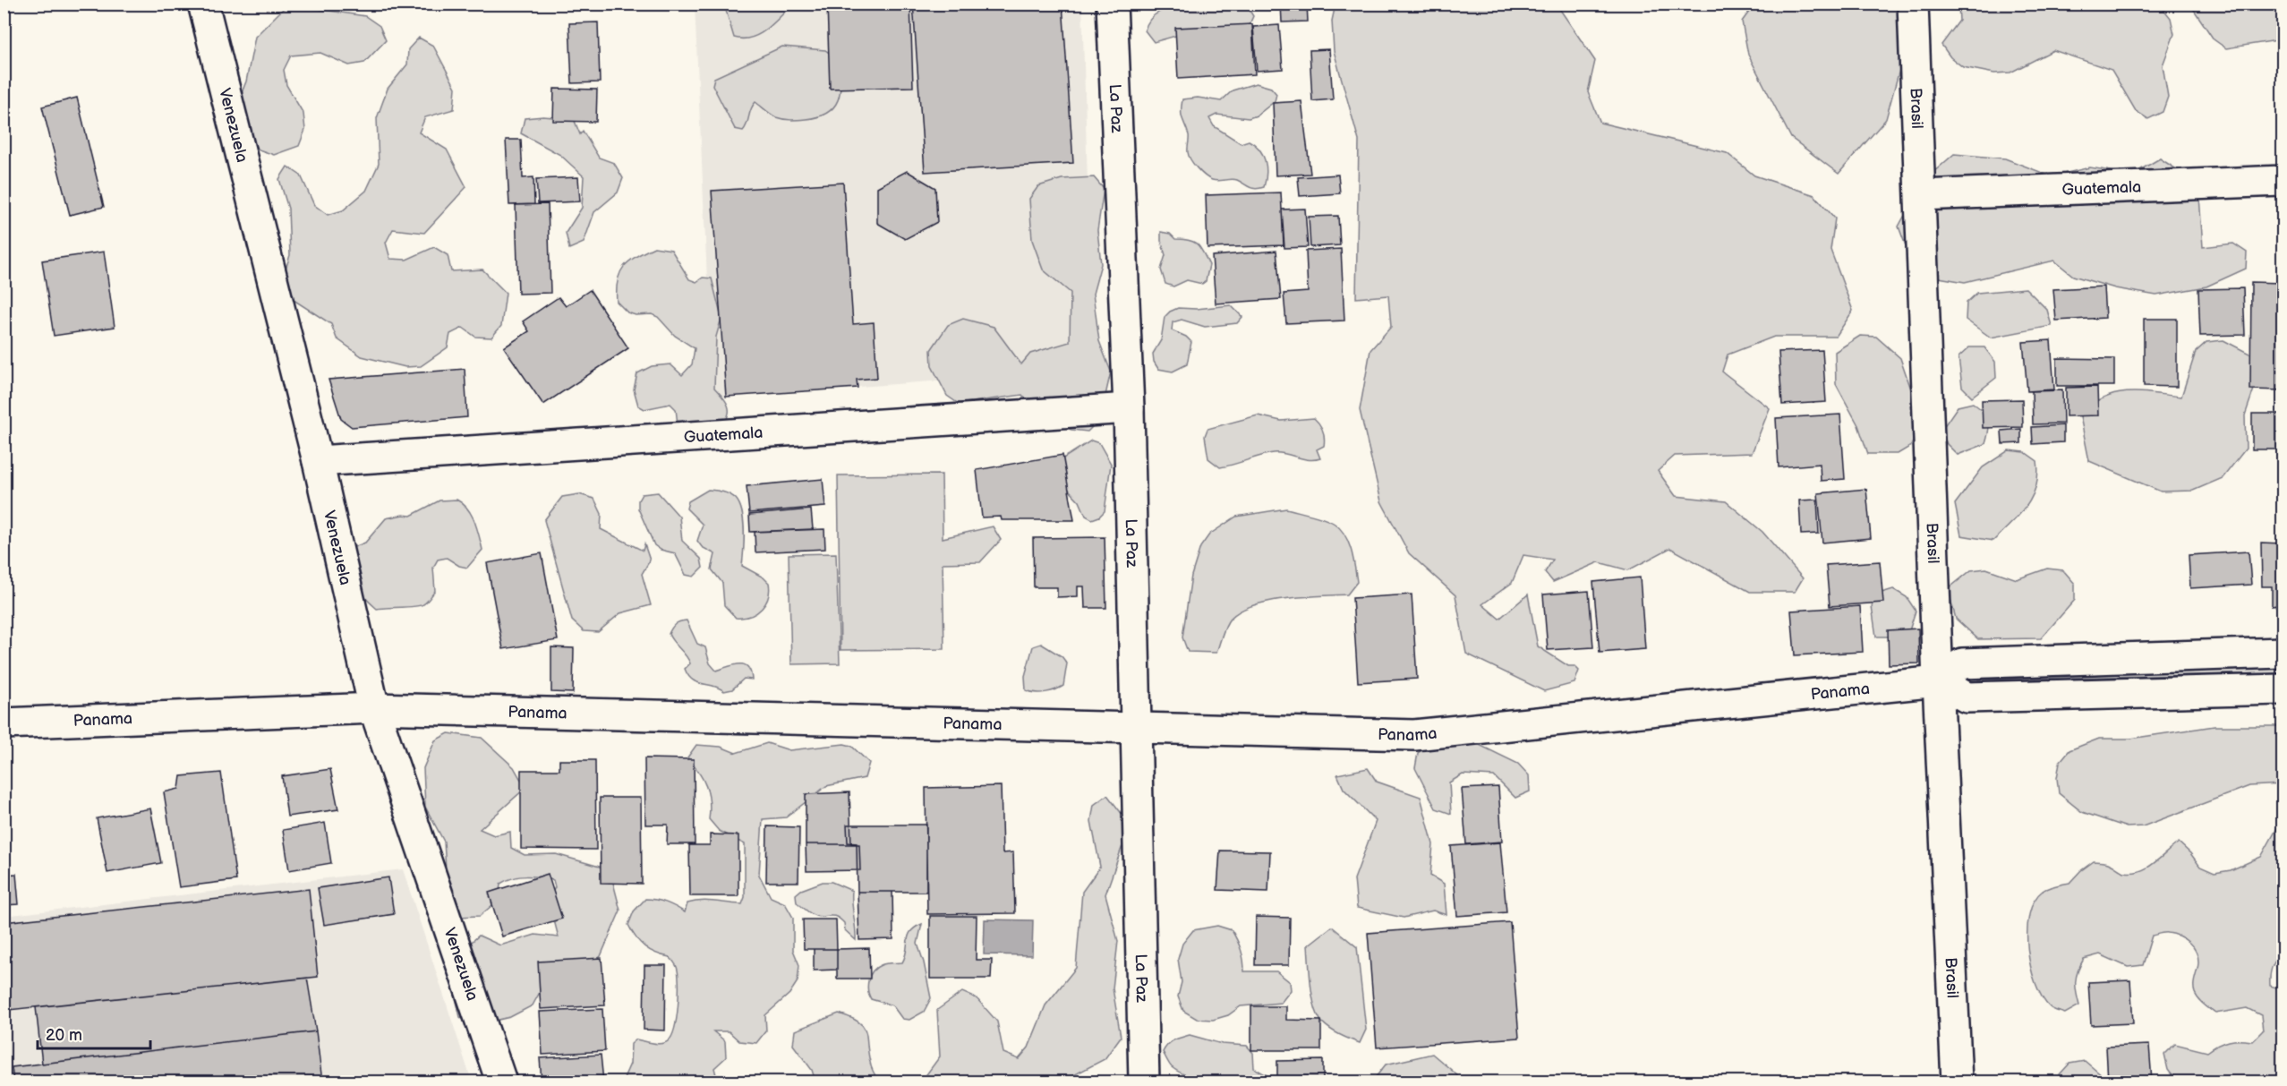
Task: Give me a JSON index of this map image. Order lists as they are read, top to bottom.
{
  "streets": {
    "street": [
      "La Paz",
      "Brasil",
      "Venezuela",
      "Guatemala",
      "Panama"
    ]
  },
  "crossings": [
    ["La Paz", "Guatemala"],
    ["La Paz", "Panama"],
    ["Brasil", "Guatemala"],
    ["Brasil", "Panama"],
    ["Venezuela", "Guatemala"],
    ["Venezuela", "Panama"]
  ],
  "scale_bar": "20 m"
}
